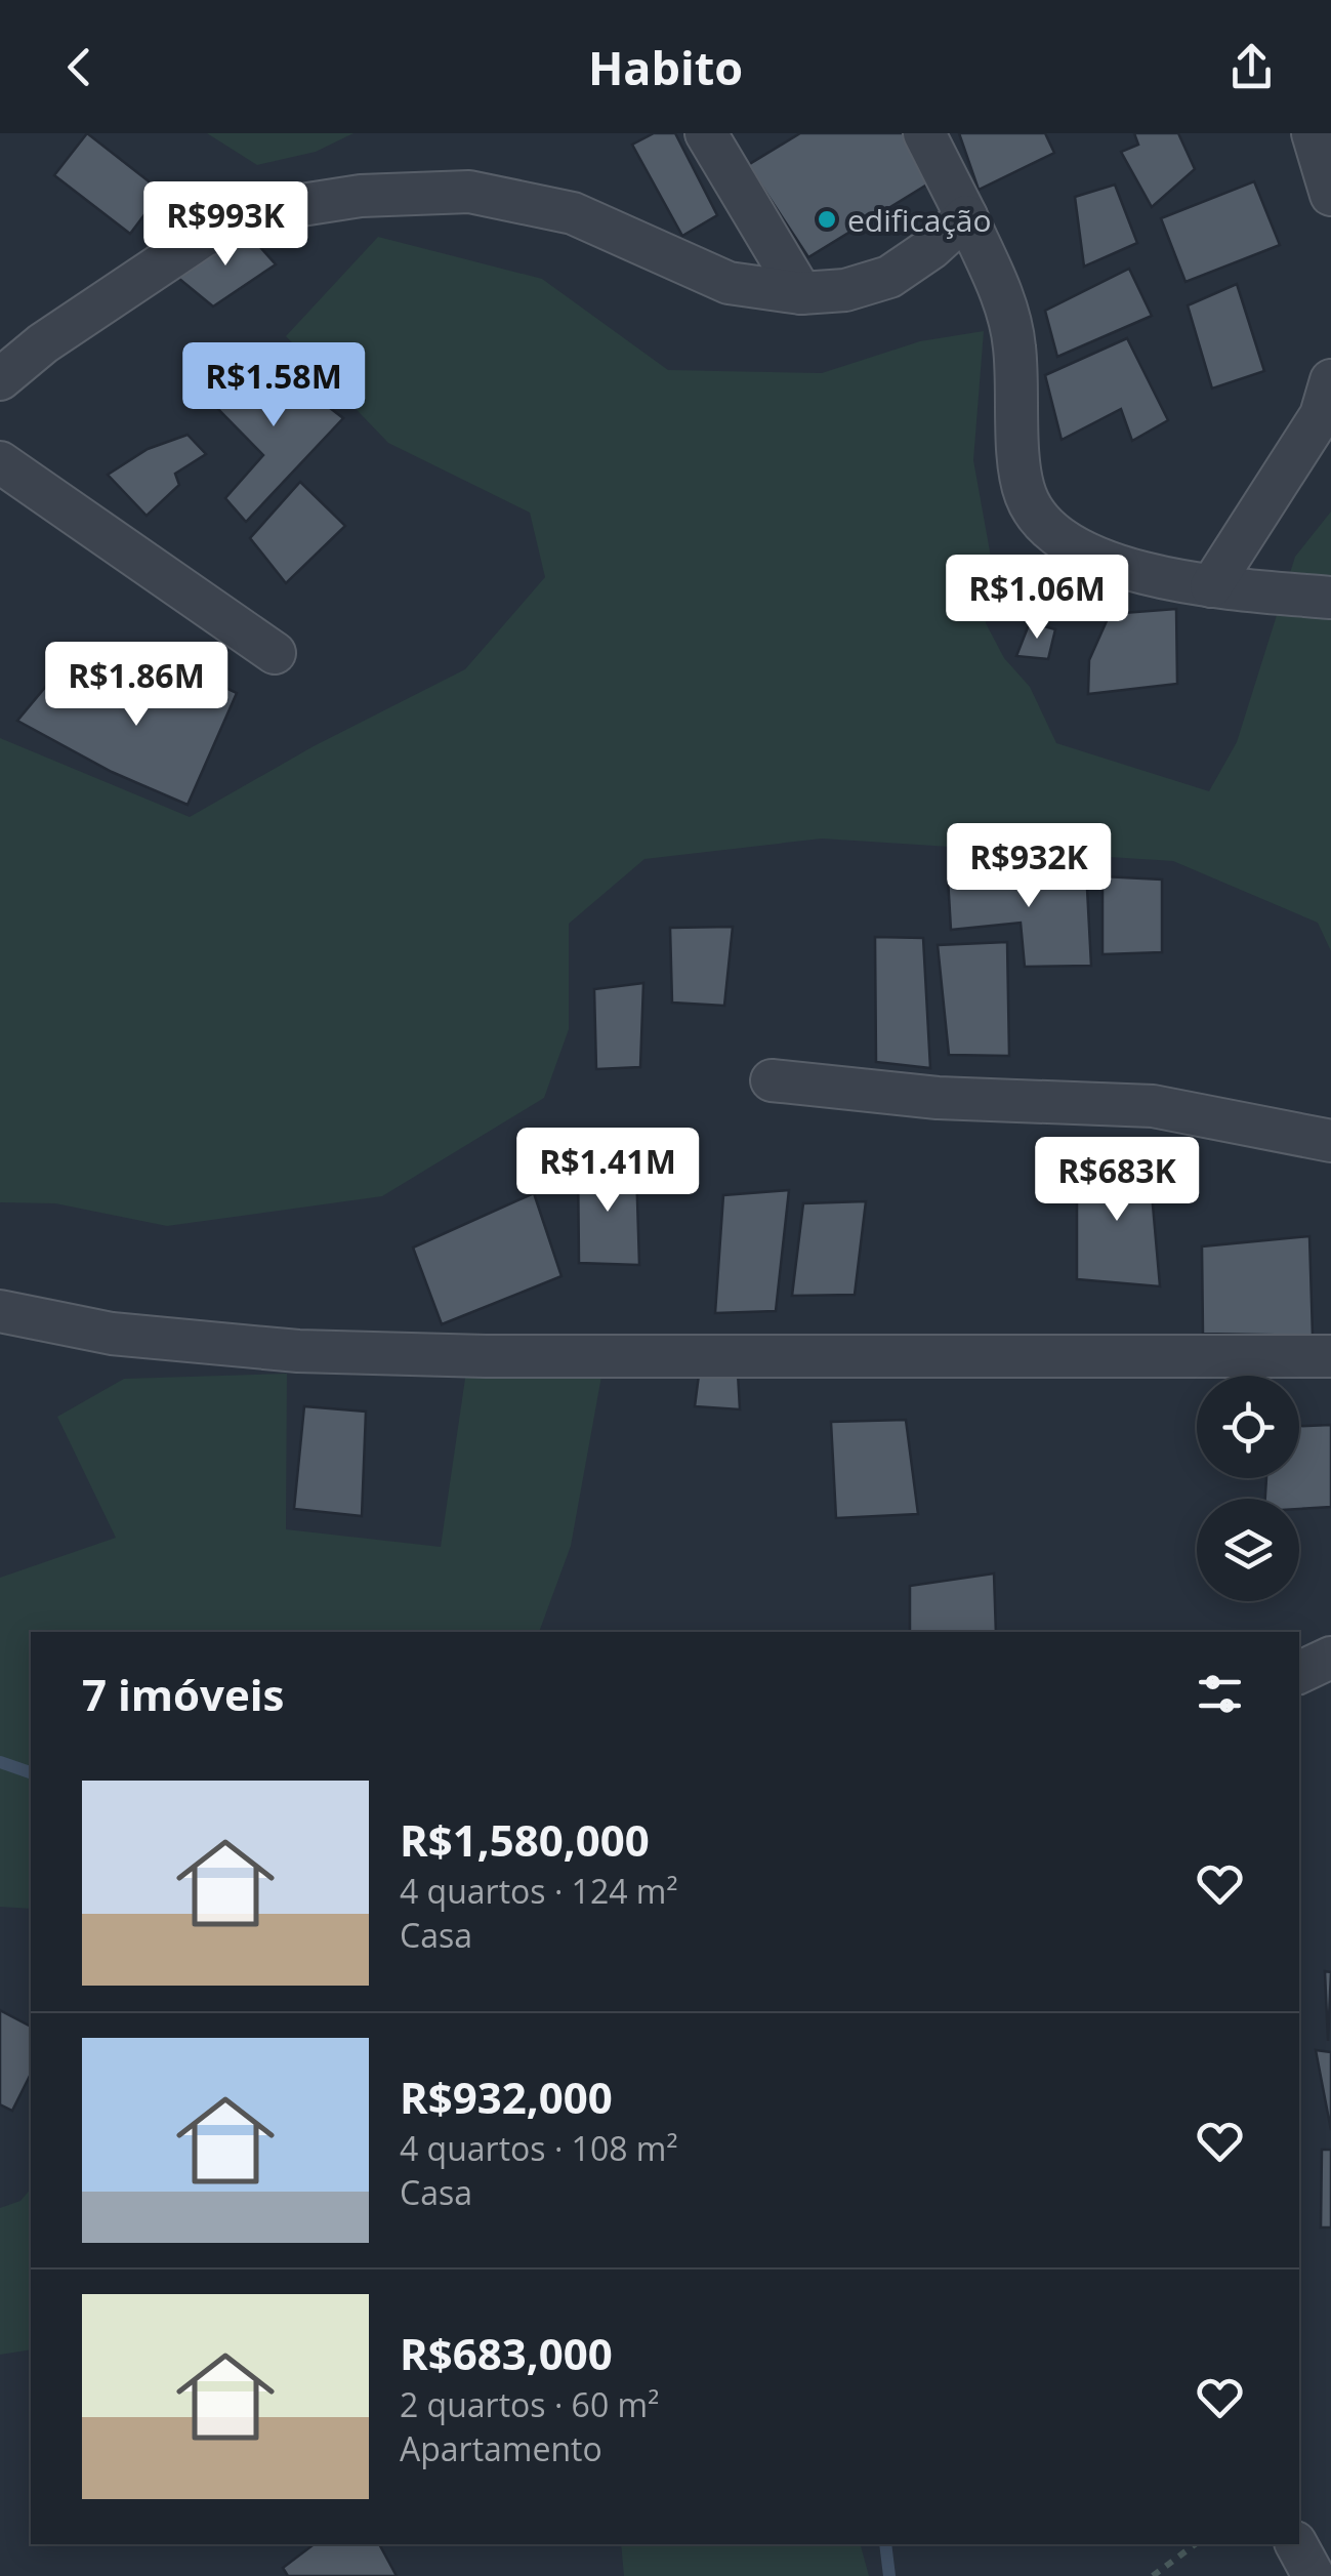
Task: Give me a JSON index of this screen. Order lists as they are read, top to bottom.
{
  "places": ["edificação"],
  "page": {
    "header": "Habito",
    "price": [
      "R$993K",
      "R$1.58M",
      "R$1.06M",
      "R$1.86M",
      "R$932K",
      "R$1.41M",
      "R$683K"
    ],
    "heading": "7 imóveis",
    "list": [
      {
        "name": "R$1,580,000",
        "note": "4 quartos · 124 m² · Casa"
      },
      {
        "name": "R$932,000",
        "note": "4 quartos · 108 m² · Casa"
      },
      {
        "name": "R$683,000",
        "note": "2 quartos · 60 m² · Apartamento"
      }
    ]
  }
}
